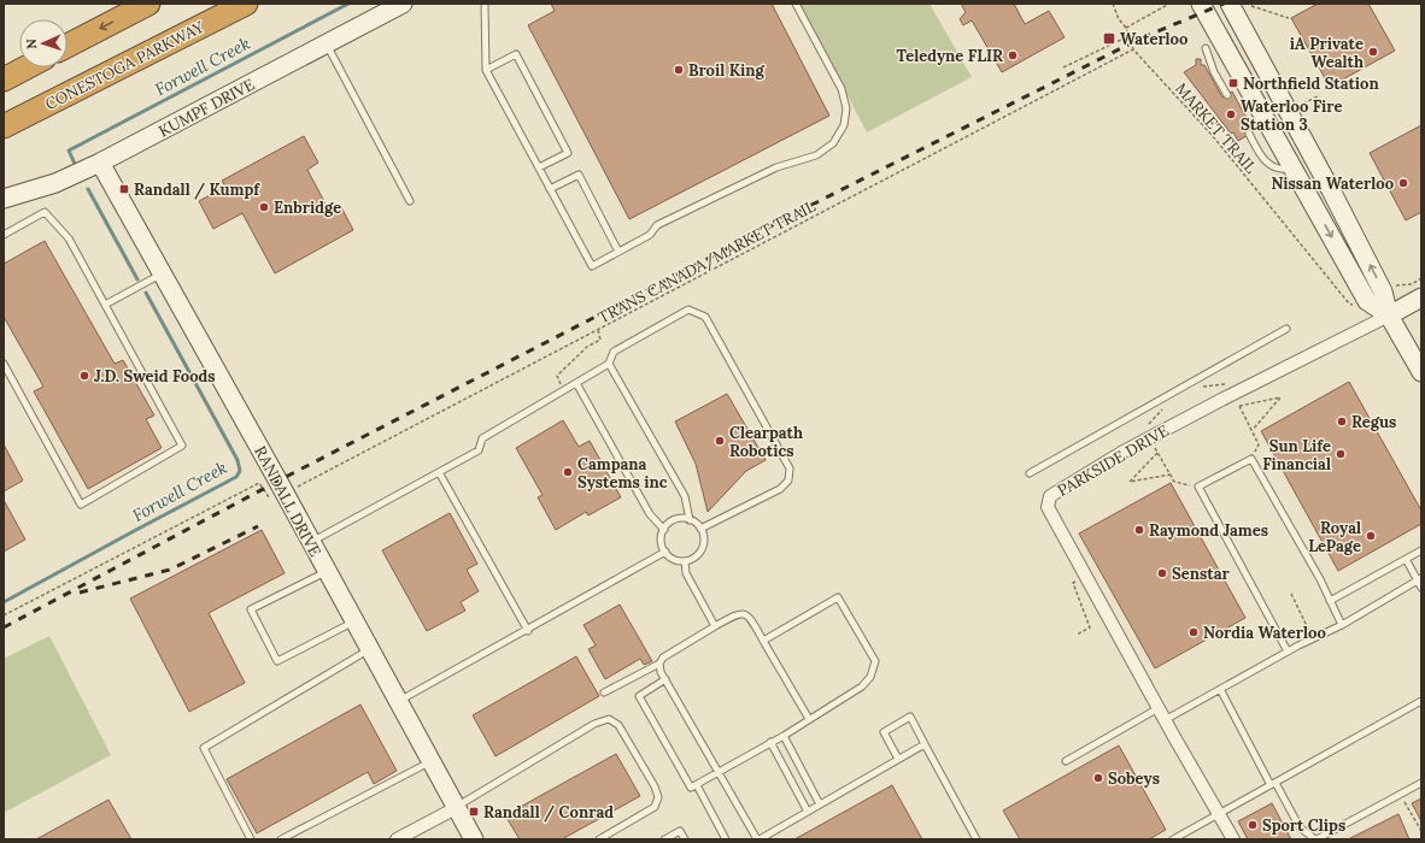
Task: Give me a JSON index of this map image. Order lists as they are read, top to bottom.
{
  "streets": {
    "highway": ["CONESTOGA PARKWAY"],
    "street": ["KUMPF DRIVE", "PARKSIDE DRIVE", "RANDALL DRIVE"],
    "path": ["MARKET TRAIL", "TRANS CANADA/MARKET TRAIL"]
  },
  "crossings": [
    ["KUMPF DRIVE", "RANDALL DRIVE"],
    ["MARKET TRAIL", "TRANS CANADA/MARKET TRAIL"]
  ],
  "water": ["Forwell Creek"],
  "places": {
    "transit": [
      "Waterloo",
      "Northfield Station",
      "Randall / Kumpf",
      "Randall / Conrad"
    ],
    "other": [
      "iA Private Wealth",
      "Teledyne FLIR",
      "Broil King",
      "Waterloo Fire Station 3",
      "Nissan Waterloo",
      "Enbridge",
      "J.D. Sweid Foods",
      "Regus",
      "Clearpath Robotics",
      "Sun Life Financial",
      "Campana Systems inc",
      "Raymond James",
      "Royal LePage",
      "Senstar",
      "Nordia Waterloo",
      "Sobeys",
      "Sport Clips"
    ]
  },
  "north": "left"
}
